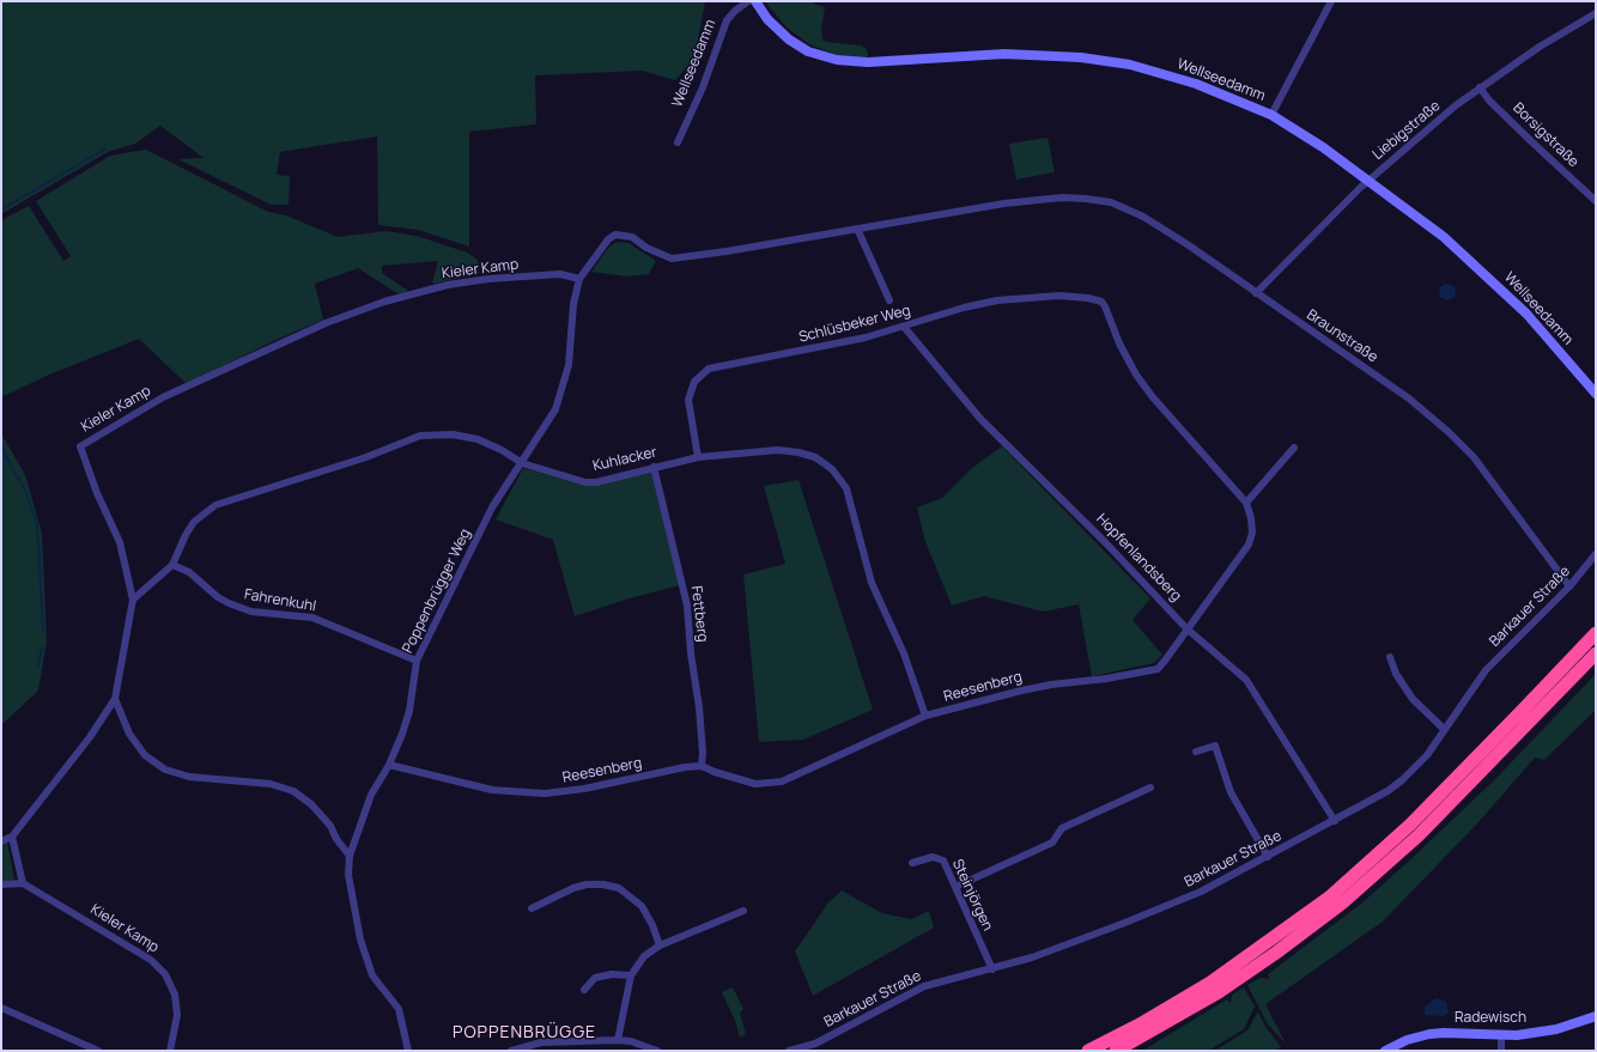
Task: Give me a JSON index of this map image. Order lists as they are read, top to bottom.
{
  "streets": {
    "main road": ["Wellseedamm", "Radewisch"],
    "street": [
      "Liebigstraße",
      "Borsigstraße",
      "Kieler Kamp",
      "Schlüsbeker Weg",
      "Braunstraße",
      "Kuhlacker",
      "Hopfenlandsberg",
      "Poppenbrügger Weg",
      "Fahrenkuhl",
      "Barkauer Straße",
      "Fettberg",
      "Reesenberg",
      "Steinjörgen"
    ]
  },
  "crossings": [
    ["Wellseedamm", "Liebigstraße"],
    ["Liebigstraße", "Borsigstraße"],
    ["Liebigstraße", "Braunstraße"],
    ["Kieler Kamp", "Kuhlacker"],
    ["Kieler Kamp", "Poppenbrügger Weg"],
    ["Schlüsbeker Weg", "Kuhlacker"],
    ["Schlüsbeker Weg", "Hopfenlandsberg"],
    ["Schlüsbeker Weg", "Reesenberg"],
    ["Braunstraße", "Poppenbrügger Weg"],
    ["Braunstraße", "Barkauer Straße"],
    ["Kuhlacker", "Poppenbrügger Weg"],
    ["Kuhlacker", "Fahrenkuhl"],
    ["Kuhlacker", "Fettberg"],
    ["Kuhlacker", "Reesenberg"],
    ["Hopfenlandsberg", "Barkauer Straße"],
    ["Hopfenlandsberg", "Reesenberg"],
    ["Poppenbrügger Weg", "Fahrenkuhl"],
    ["Poppenbrügger Weg", "Reesenberg"],
    ["Barkauer Straße", "Steinjörgen"],
    ["Fettberg", "Reesenberg"]
  ],
  "districts": ["POPPENBRÜGGE"]
}
